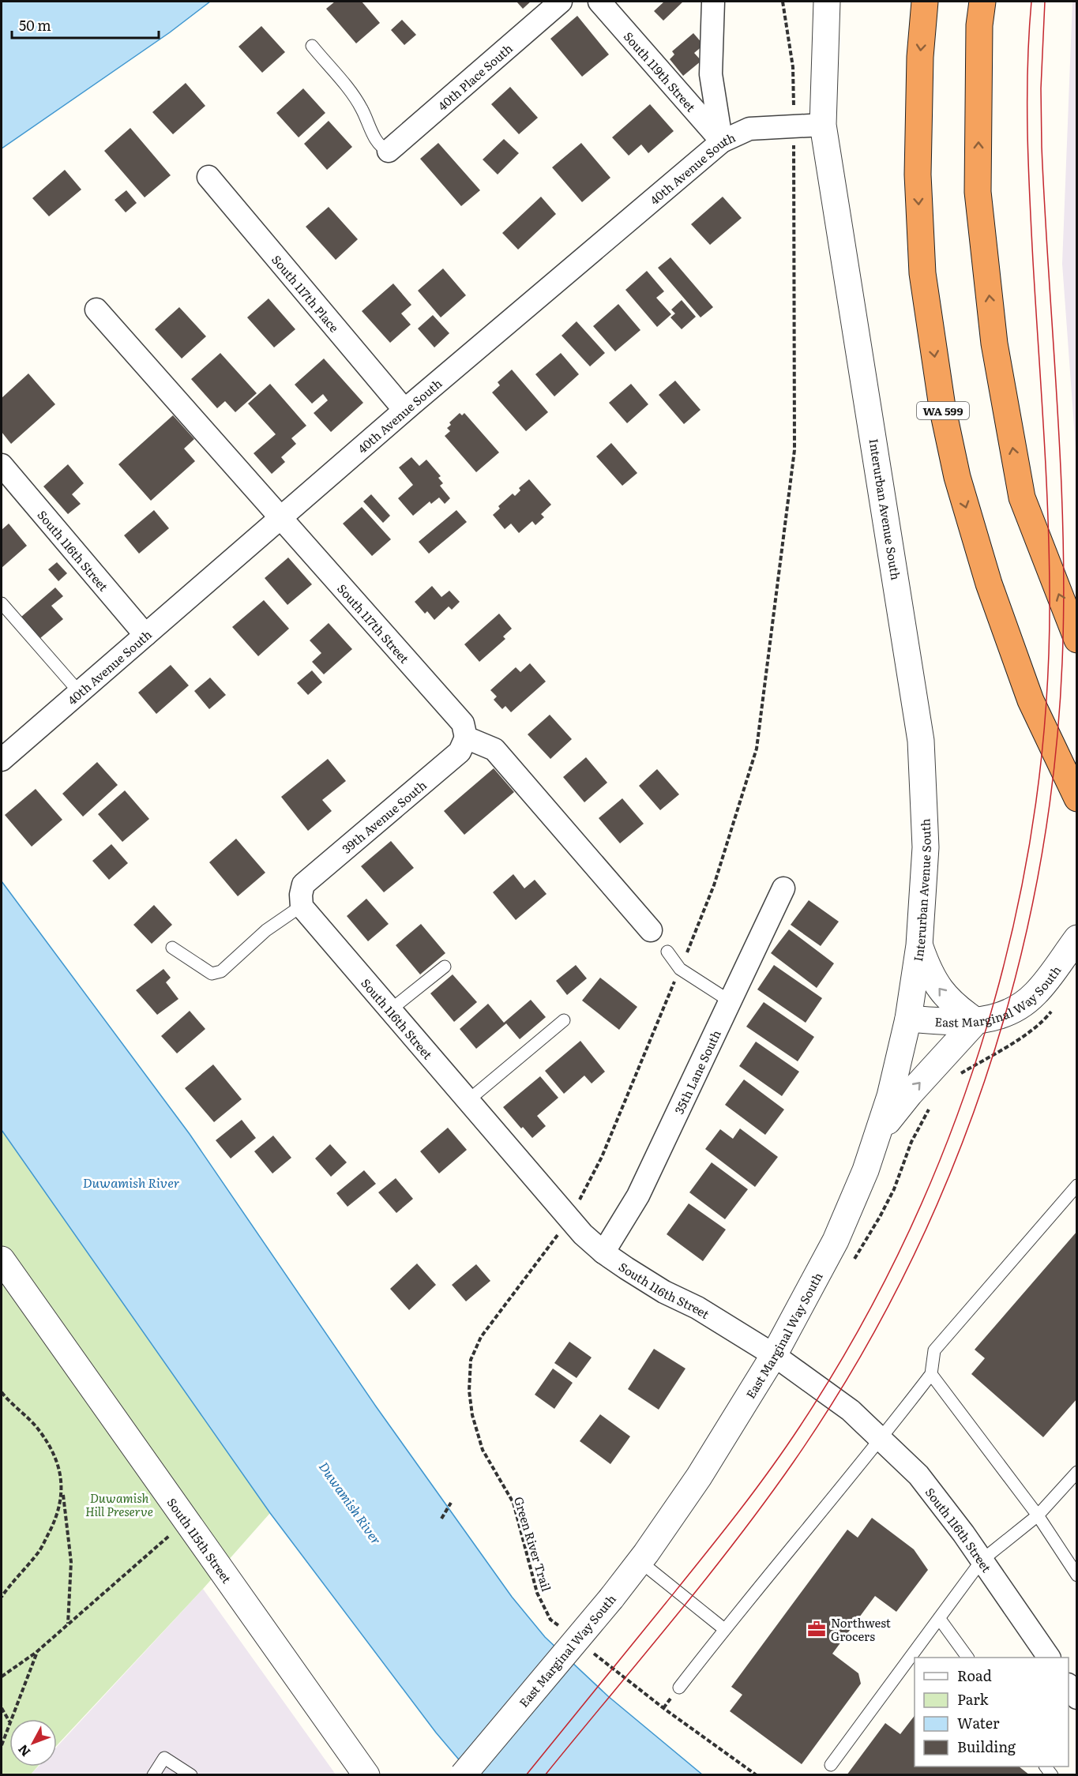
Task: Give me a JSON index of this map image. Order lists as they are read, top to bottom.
{
  "streets": {
    "highway": ["WA 599"],
    "street": [
      "South 119th Street",
      "40th Place South",
      "40th Avenue South",
      "South 117th Place",
      "Interurban Avenue South",
      "South 116th Street",
      "South 117th Street",
      "39th Avenue South",
      "East Marginal Way South",
      "35th Lane South",
      "South 115th Street"
    ],
    "path": ["Green River Trail"]
  },
  "crossings": [
    ["South 119th Street", "40th Avenue South"],
    ["40th Avenue South", "South 117th Place"],
    ["40th Avenue South", "Interurban Avenue South"],
    ["40th Avenue South", "South 116th Street"],
    ["40th Avenue South", "South 117th Street"],
    ["Interurban Avenue South", "East Marginal Way South"],
    ["South 116th Street", "39th Avenue South"],
    ["South 116th Street", "East Marginal Way South"],
    ["South 116th Street", "35th Lane South"],
    ["South 117th Street", "39th Avenue South"]
  ],
  "water": ["Duwamish River"],
  "parks": ["Duwamish Hill Preserve"],
  "places": {
    "office": ["Northwest Grocers"]
  },
  "legend": [
    "Road",
    "Park",
    "Water",
    "Building"
  ],
  "scale_bar": "50 m",
  "north": "bottom left"
}
